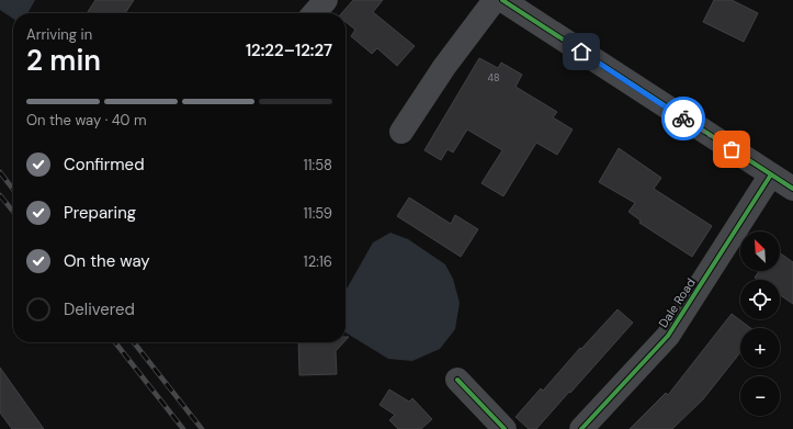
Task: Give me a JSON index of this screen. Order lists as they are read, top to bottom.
{
  "streets": {
    "street": ["Dale Road"]
  },
  "house_numbers": ["48"],
  "north": "top left",
  "page": {
    "heading": ["2 min", "Arriving in", "12:22–12:27"],
    "bar": "On the way · 40 m",
    "list": [
      ["Confirmed", "11:58"],
      ["Preparing", "11:59"],
      ["On the way", "12:16"],
      "Delivered"
    ],
    "map_buttons": ["+", "−"]
  }
}
